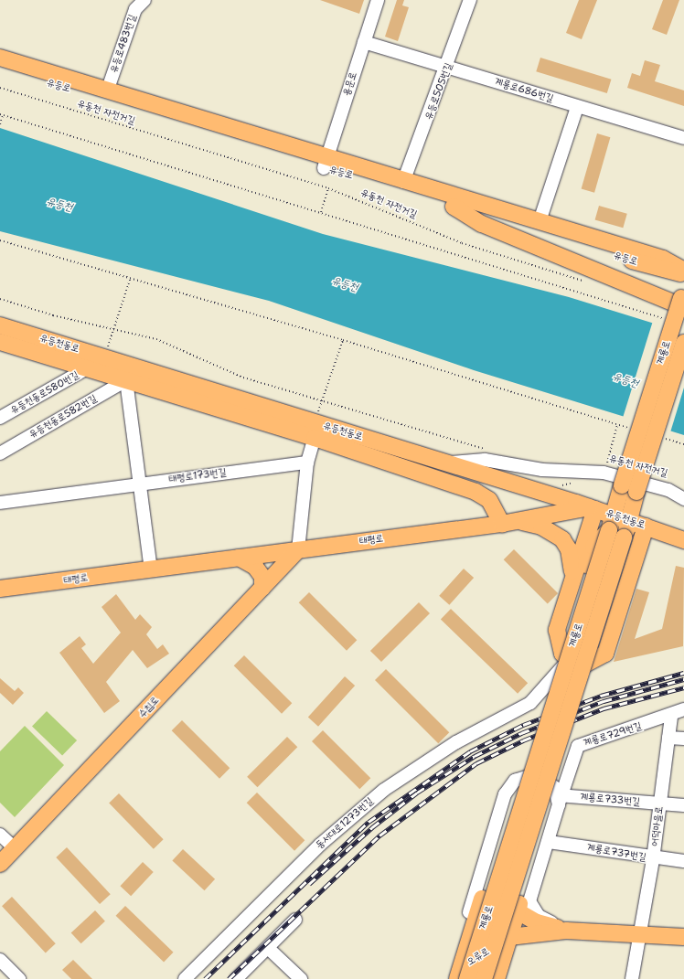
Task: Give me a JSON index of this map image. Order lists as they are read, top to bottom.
{
  "streets": {
    "main road": [
      "유등로",
      "유등천동로",
      "계룡로",
      "태평로",
      "수침로"
    ],
    "street": [
      "유등로483번길",
      "용문로",
      "계룡로686번길",
      "유등로505번길",
      "유등천동로580번길",
      "유등천동로582번길",
      "태평로173번길",
      "계룡로729번길",
      "계룡로733번길",
      "동서대로1273번길",
      "어덕마을로",
      "계룡로737번길",
      "오류로"
    ],
    "path": ["유동천 자전거길"]
  },
  "crossings": [
    ["유등로483번길", "유등로"],
    ["용문로", "유등로"],
    ["용문로", "계룡로686번길"],
    ["유등로", "유등로505번길"],
    ["계룡로686번길", "유등로505번길"],
    ["유등천동로", "계룡로"],
    ["유등천동로", "유등천동로580번길"],
    ["유등천동로", "유등천동로582번길"],
    ["유등천동로", "태평로"],
    ["계룡로", "오류로"],
    ["태평로", "수침로"],
    ["계룡로729번길", "계룡로733번길"],
    ["계룡로729번길", "어덕마을로"],
    ["계룡로733번길", "어덕마을로"],
    ["어덕마을로", "계룡로737번길"]
  ],
  "water": ["유등천"]
}
